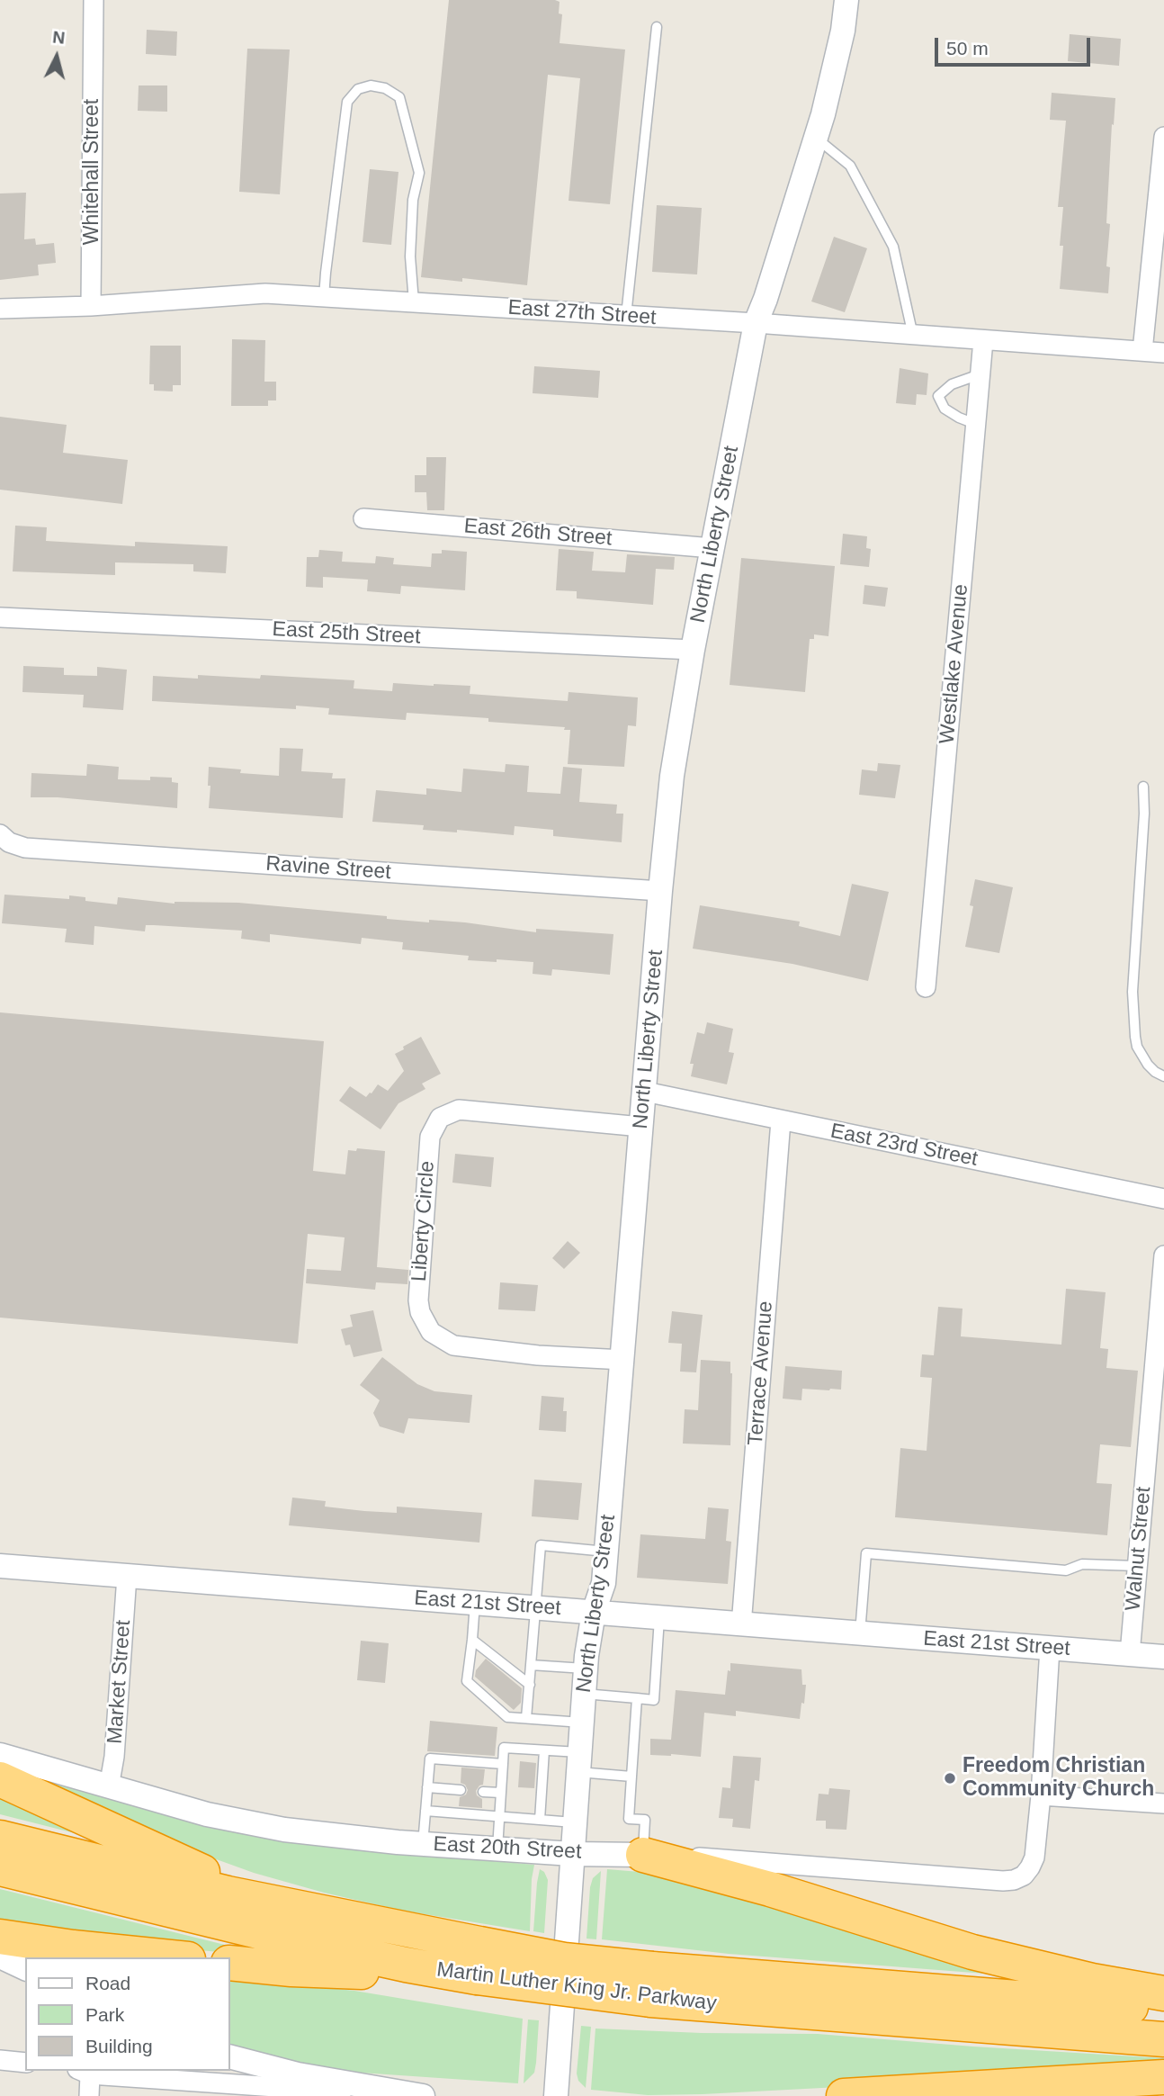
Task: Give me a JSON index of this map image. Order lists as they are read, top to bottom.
{
  "streets": {
    "highway": ["Martin Luther King Jr. Parkway"],
    "street": [
      "Whitehall Street",
      "East 27th Street",
      "East 26th Street",
      "North Liberty Street",
      "East 25th Street",
      "Westlake Avenue",
      "Ravine Street",
      "East 23rd Street",
      "Liberty Circle",
      "Terrace Avenue",
      "Walnut Street",
      "East 21st Street",
      "Market Street",
      "East 20th Street"
    ]
  },
  "crossings": [
    ["Whitehall Street", "East 27th Street"],
    ["East 27th Street", "North Liberty Street"],
    ["East 27th Street", "Westlake Avenue"],
    ["East 26th Street", "North Liberty Street"],
    ["North Liberty Street", "East 25th Street"],
    ["North Liberty Street", "Ravine Street"],
    ["North Liberty Street", "East 23rd Street"],
    ["North Liberty Street", "Liberty Circle"],
    ["North Liberty Street", "East 21st Street"],
    ["North Liberty Street", "East 20th Street"],
    ["East 23rd Street", "Terrace Avenue"],
    ["Terrace Avenue", "East 21st Street"],
    ["Walnut Street", "East 21st Street"],
    ["East 21st Street", "Market Street"],
    ["Market Street", "East 20th Street"]
  ],
  "places": ["Freedom Christian Community Church"],
  "legend": ["Road", "Park", "Building"],
  "scale_bar": "50 m",
  "north": "top"
}
